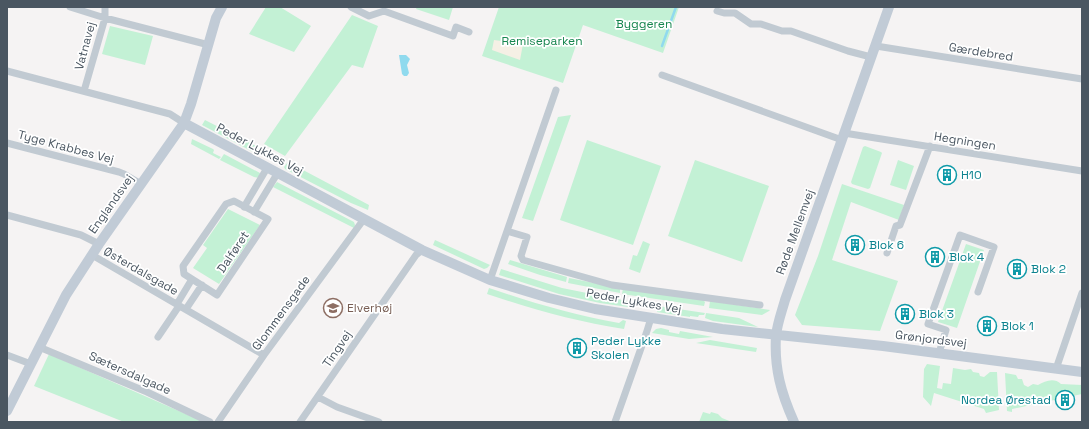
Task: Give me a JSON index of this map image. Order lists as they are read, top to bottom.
{
  "streets": {
    "street": [
      "Vatnavej",
      "Gærdebred",
      "Hegningen",
      "Tyge Krabbes Vej",
      "Peder Lykkes Vej",
      "Englandsvej",
      "Røde Mellemvej",
      "Dalføret",
      "Østerdalsgade",
      "Glommensgade",
      "Grønjordsvej",
      "Tingvej",
      "Sætersdalgade"
    ]
  },
  "crossings": [
    ["Vatnavej", "Peder Lykkes Vej"],
    ["Gærdebred", "Røde Mellemvej"],
    ["Hegningen", "Røde Mellemvej"],
    ["Tyge Krabbes Vej", "Englandsvej"],
    ["Peder Lykkes Vej", "Englandsvej"],
    ["Peder Lykkes Vej", "Røde Mellemvej"],
    ["Peder Lykkes Vej", "Glommensgade"],
    ["Peder Lykkes Vej", "Grønjordsvej"],
    ["Peder Lykkes Vej", "Tingvej"],
    ["Englandsvej", "Østerdalsgade"],
    ["Englandsvej", "Sætersdalgade"],
    ["Røde Mellemvej", "Grønjordsvej"],
    ["Østerdalsgade", "Glommensgade"]
  ],
  "parks": ["Byggeren", "Remiseparken"],
  "places": {
    "building": [
      "H10",
      "Blok 6",
      "Blok 4",
      "Blok 2",
      "Blok 3",
      "Blok 1",
      "Peder Lykke Skolen",
      "Nordea Ørestad"
    ],
    "school or university": ["Elverhøj"]
  }
}
